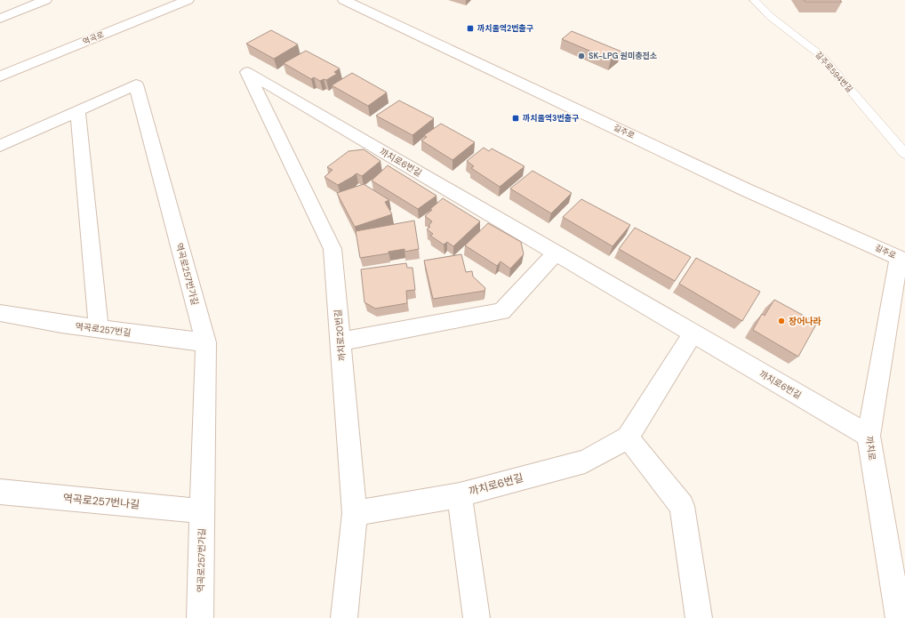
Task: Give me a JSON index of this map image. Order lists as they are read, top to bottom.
{
  "streets": {
    "street": [
      "역곡로",
      "길주로",
      "까치로6번길",
      "역곡로257번가길",
      "역곡로257번길",
      "까치로20번길",
      "까치로",
      "역곡로257번나길"
    ],
    "lane": ["길주로594번길"]
  },
  "crossings": [
    ["길주로", "까치로"],
    ["까치로6번길", "까치로20번길"],
    ["까치로6번길", "까치로"],
    ["역곡로257번가길", "역곡로257번길"],
    ["역곡로257번가길", "역곡로257번나길"]
  ],
  "places": {
    "transit": ["까치울역2번출구", "까치울역3번출구"],
    "other": ["SK-LPG 원미충전소", "장어나라"]
  }
}
